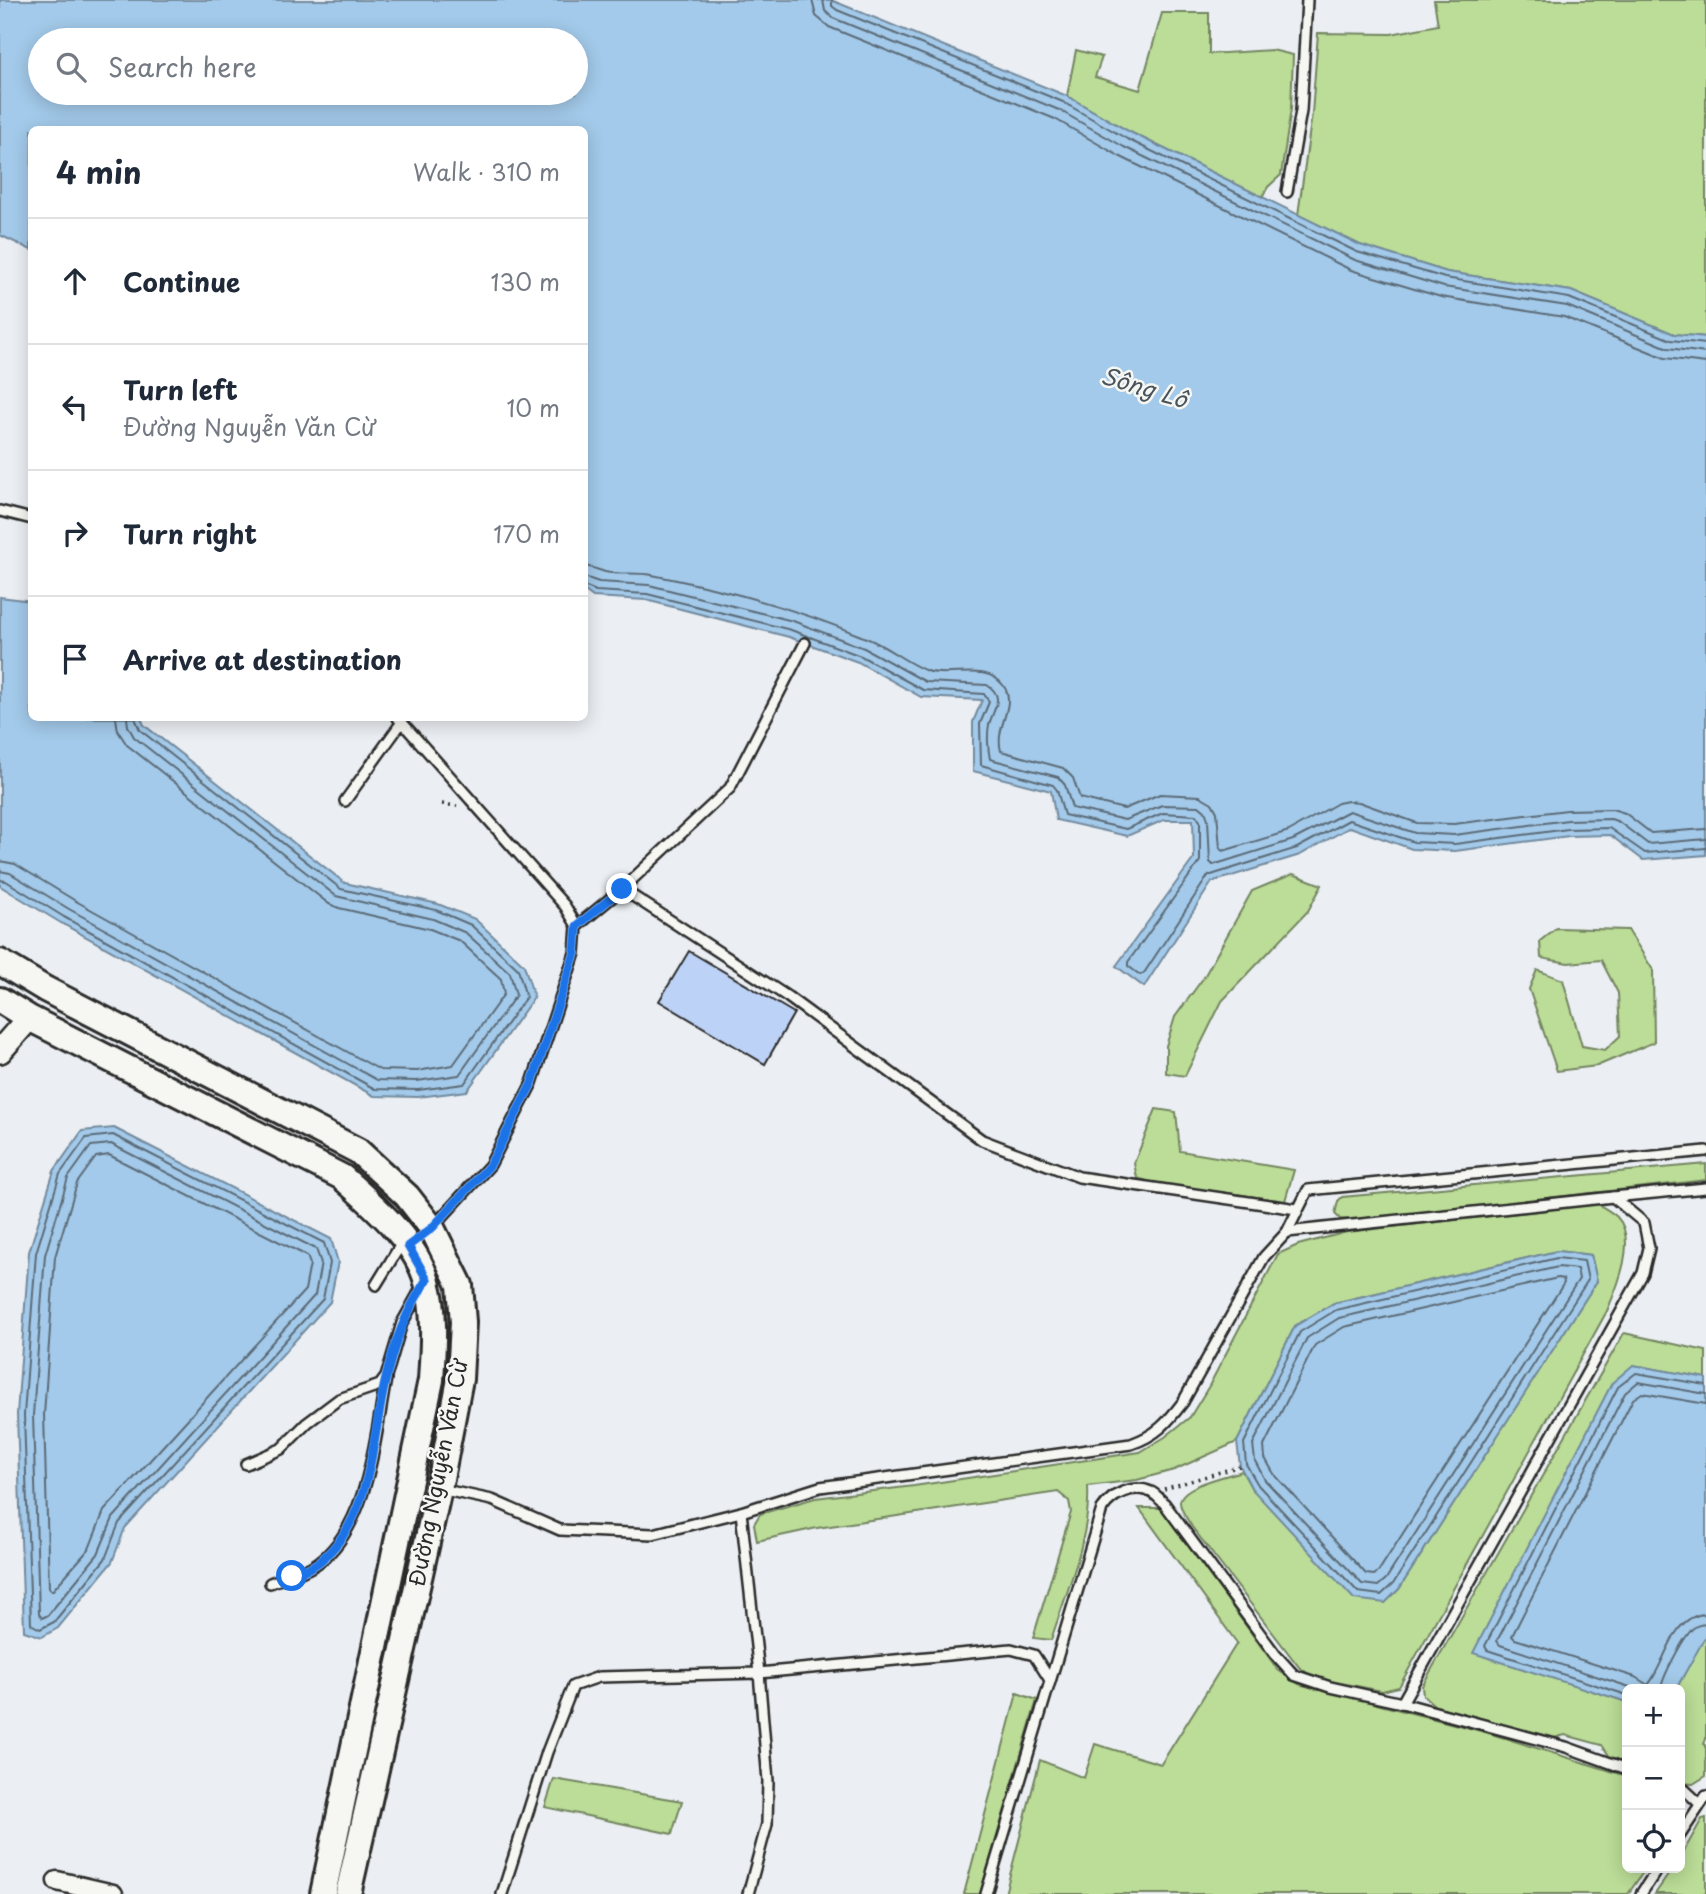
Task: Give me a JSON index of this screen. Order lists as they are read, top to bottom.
{
  "streets": {
    "main road": ["Đường Nguyễn Văn Cừ"]
  },
  "water": ["Sông Lô"],
  "page": {
    "search": "Search here",
    "heading": ["4 min", "Walk · 310 m"],
    "list": [
      ["Continue", "130 m"],
      ["Turn left", "Đường Nguyễn Văn Cừ", "10 m"],
      ["Turn right", "170 m"],
      "Arrive at destination"
    ],
    "map_buttons": ["+", "−"]
  }
}
